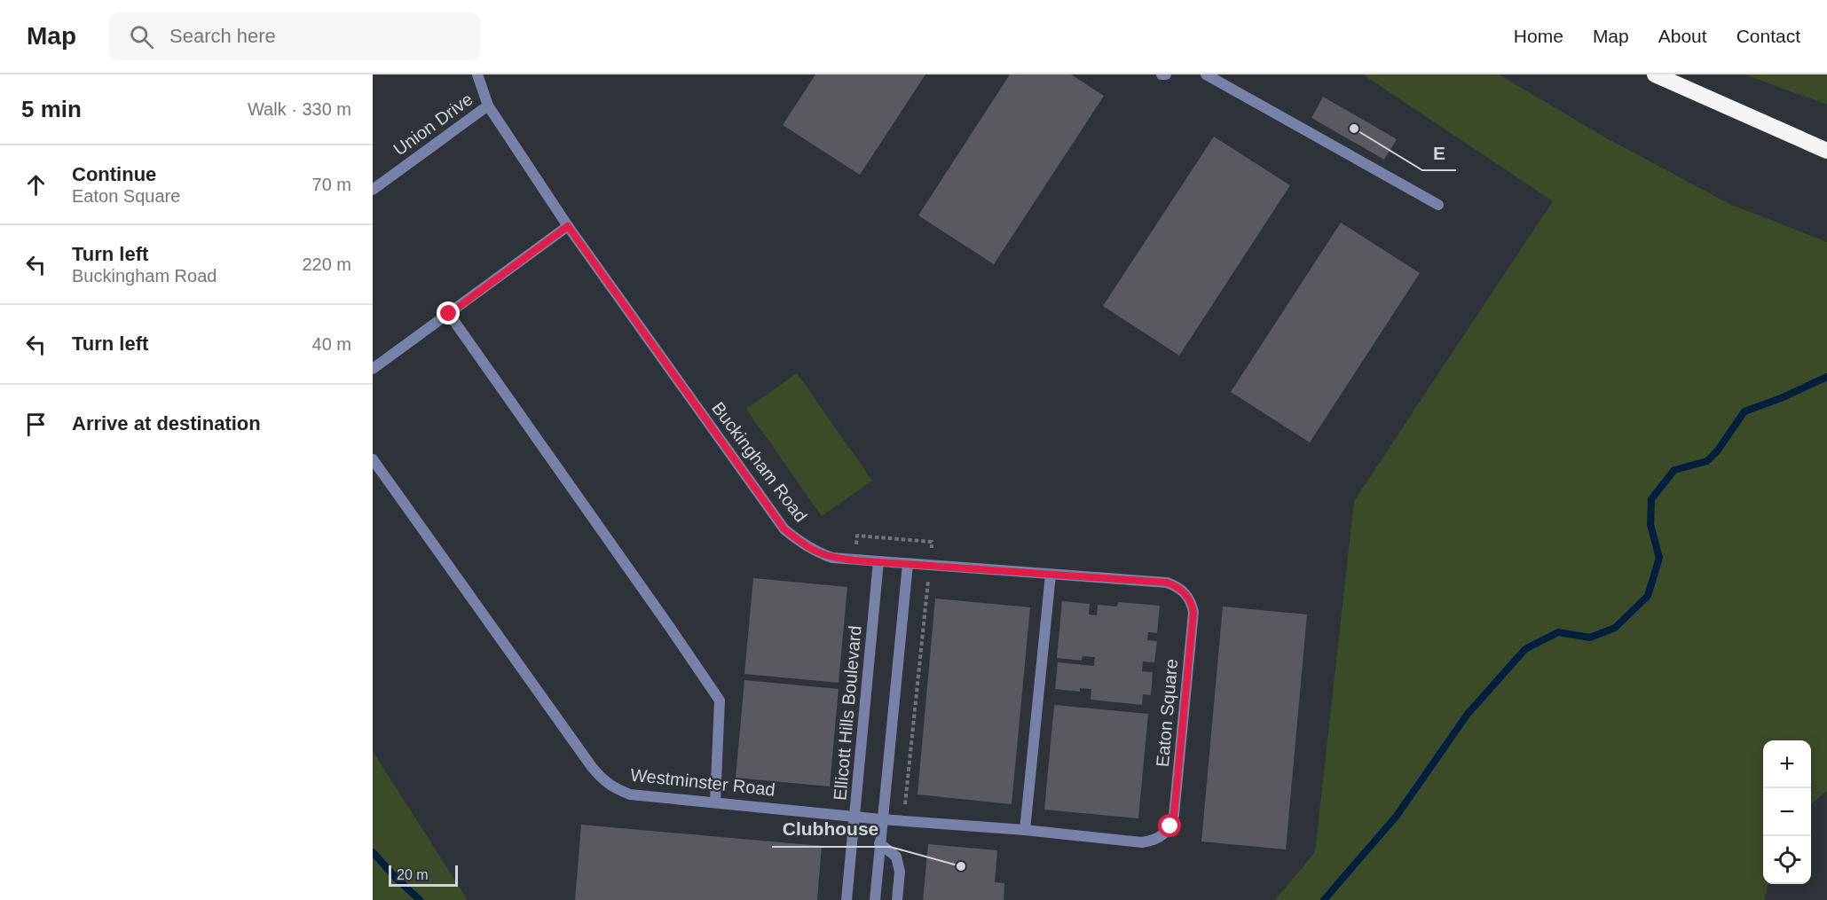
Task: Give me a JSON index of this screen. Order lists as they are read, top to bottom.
{
  "streets": {
    "street": [
      "Union Drive",
      "Buckingham Road",
      "Ellicott Hills Boulevard",
      "Eaton Square",
      "Westminster Road"
    ]
  },
  "crossings": [
    ["Union Drive", "Buckingham Road"],
    ["Buckingham Road", "Ellicott Hills Boulevard"],
    ["Buckingham Road", "Eaton Square"],
    ["Ellicott Hills Boulevard", "Westminster Road"],
    ["Eaton Square", "Westminster Road"]
  ],
  "places": ["E", "Clubhouse"],
  "scale_bar": "20 m",
  "page": {
    "header": "Map",
    "search": "Search here",
    "nav": [
      "Home",
      "Map",
      "About",
      "Contact"
    ],
    "heading": ["5 min", "Walk · 330 m"],
    "list": [
      ["Continue", "Eaton Square", "70 m"],
      ["Turn left", "Buckingham Road", "220 m"],
      ["Turn left", "40 m"],
      "Arrive at destination"
    ],
    "map_buttons": ["+", "−"],
    "scale": "20 m"
  }
}
